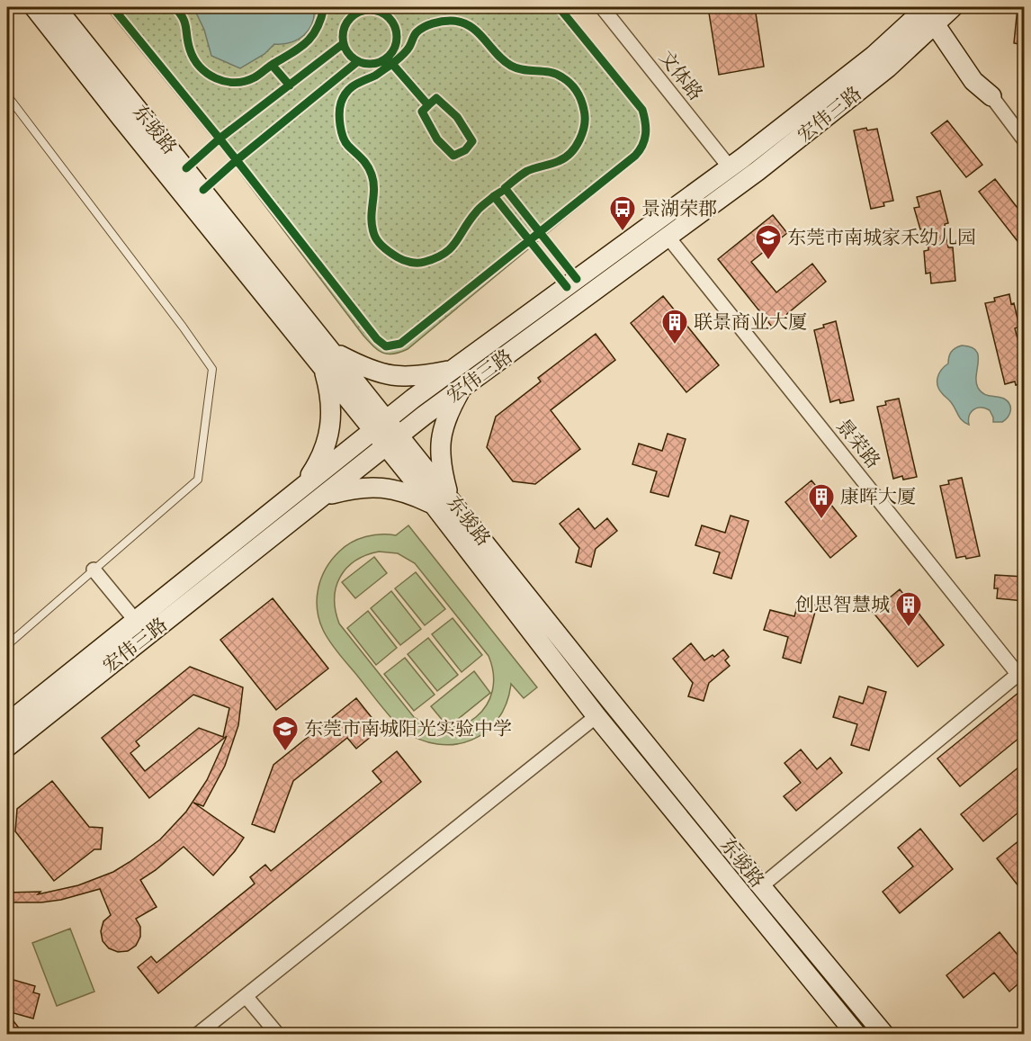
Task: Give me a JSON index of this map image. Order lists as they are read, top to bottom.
{
  "streets": {
    "street": [
      "文体路",
      "宏伟三路",
      "东骏路",
      "景荣路"
    ]
  },
  "crossings": [
    ["文体路", "宏伟三路"],
    ["宏伟三路", "东骏路"],
    ["宏伟三路", "景荣路"]
  ],
  "places": {
    "bus stop": ["景湖荣郡"],
    "school or university": ["东莞市南城家禾幼儿园", "东莞市南城阳光实验中学"],
    "building": ["联景商业大厦", "康晖大厦", "创思智慧城"]
  }
}
